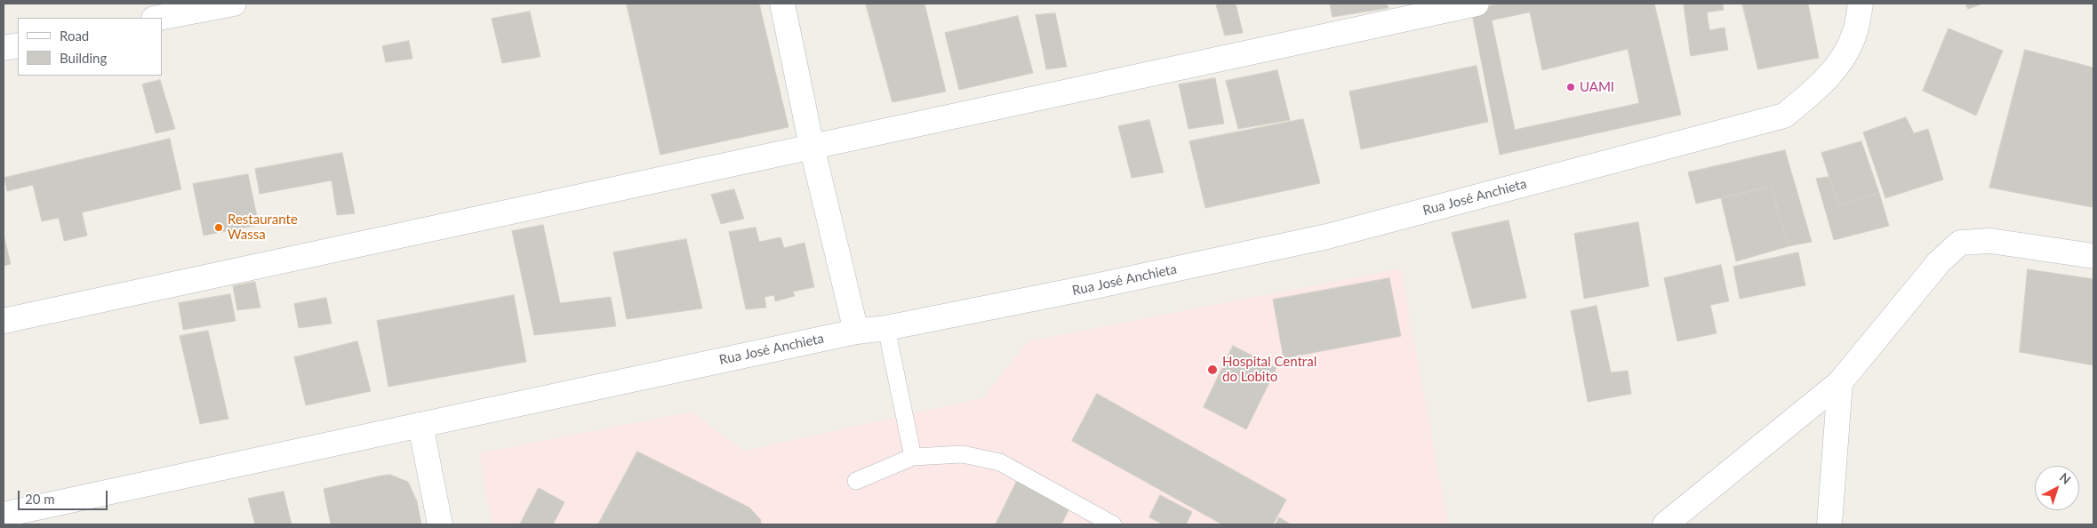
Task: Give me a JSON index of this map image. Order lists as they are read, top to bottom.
{
  "streets": {
    "street": ["Rua José Anchieta"]
  },
  "places": ["UAMI", "Restaurante Wassa", "Hospital Central do Lobito"],
  "legend": ["Road", "Building"],
  "scale_bar": "20 m",
  "north": "top right"
}
